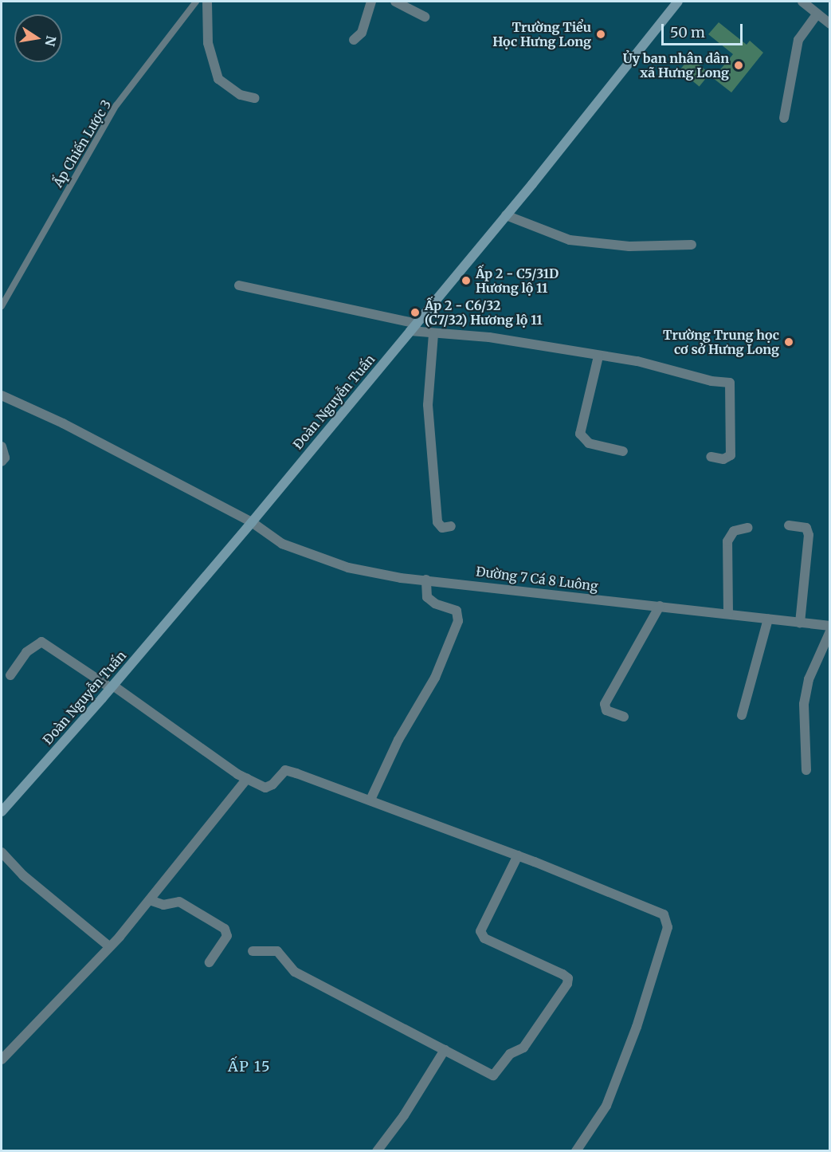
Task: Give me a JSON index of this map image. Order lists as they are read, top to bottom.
{
  "streets": {
    "main road": ["Đoàn Nguyễn Tuấn"],
    "street": ["Đường 7 Cá 8 Luông"],
    "lane": ["Ấp Chiến Lược 3"]
  },
  "crossings": [
    ["Đoàn Nguyễn Tuấn", "Đường 7 Cá 8 Luông"]
  ],
  "districts": ["ẤP 15"],
  "places": [
    "Trường Tiểu Học Hưng Long",
    "Ủy ban nhân dân xã Hưng Long",
    "Ấp 2 - C5/31D Hương lộ 11",
    "Ấp 2 - C6/32 (C7/32) Hương lộ 11",
    "Trường Trung học cơ sở Hưng Long"
  ],
  "scale_bar": "50 m",
  "north": "right"
}
